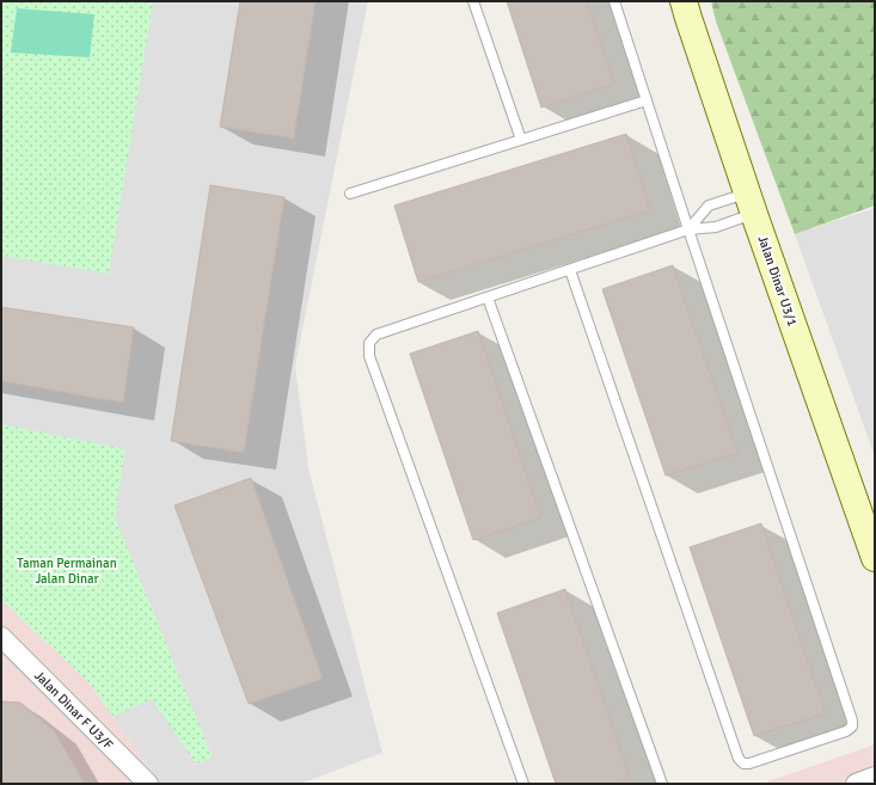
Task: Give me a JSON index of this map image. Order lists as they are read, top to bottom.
{
  "streets": {
    "street": ["Jalan Dinar U3/1", "Jalan Dinar F U3/F"]
  },
  "parks": ["Taman Permainan Jalan Dinar"]
}
